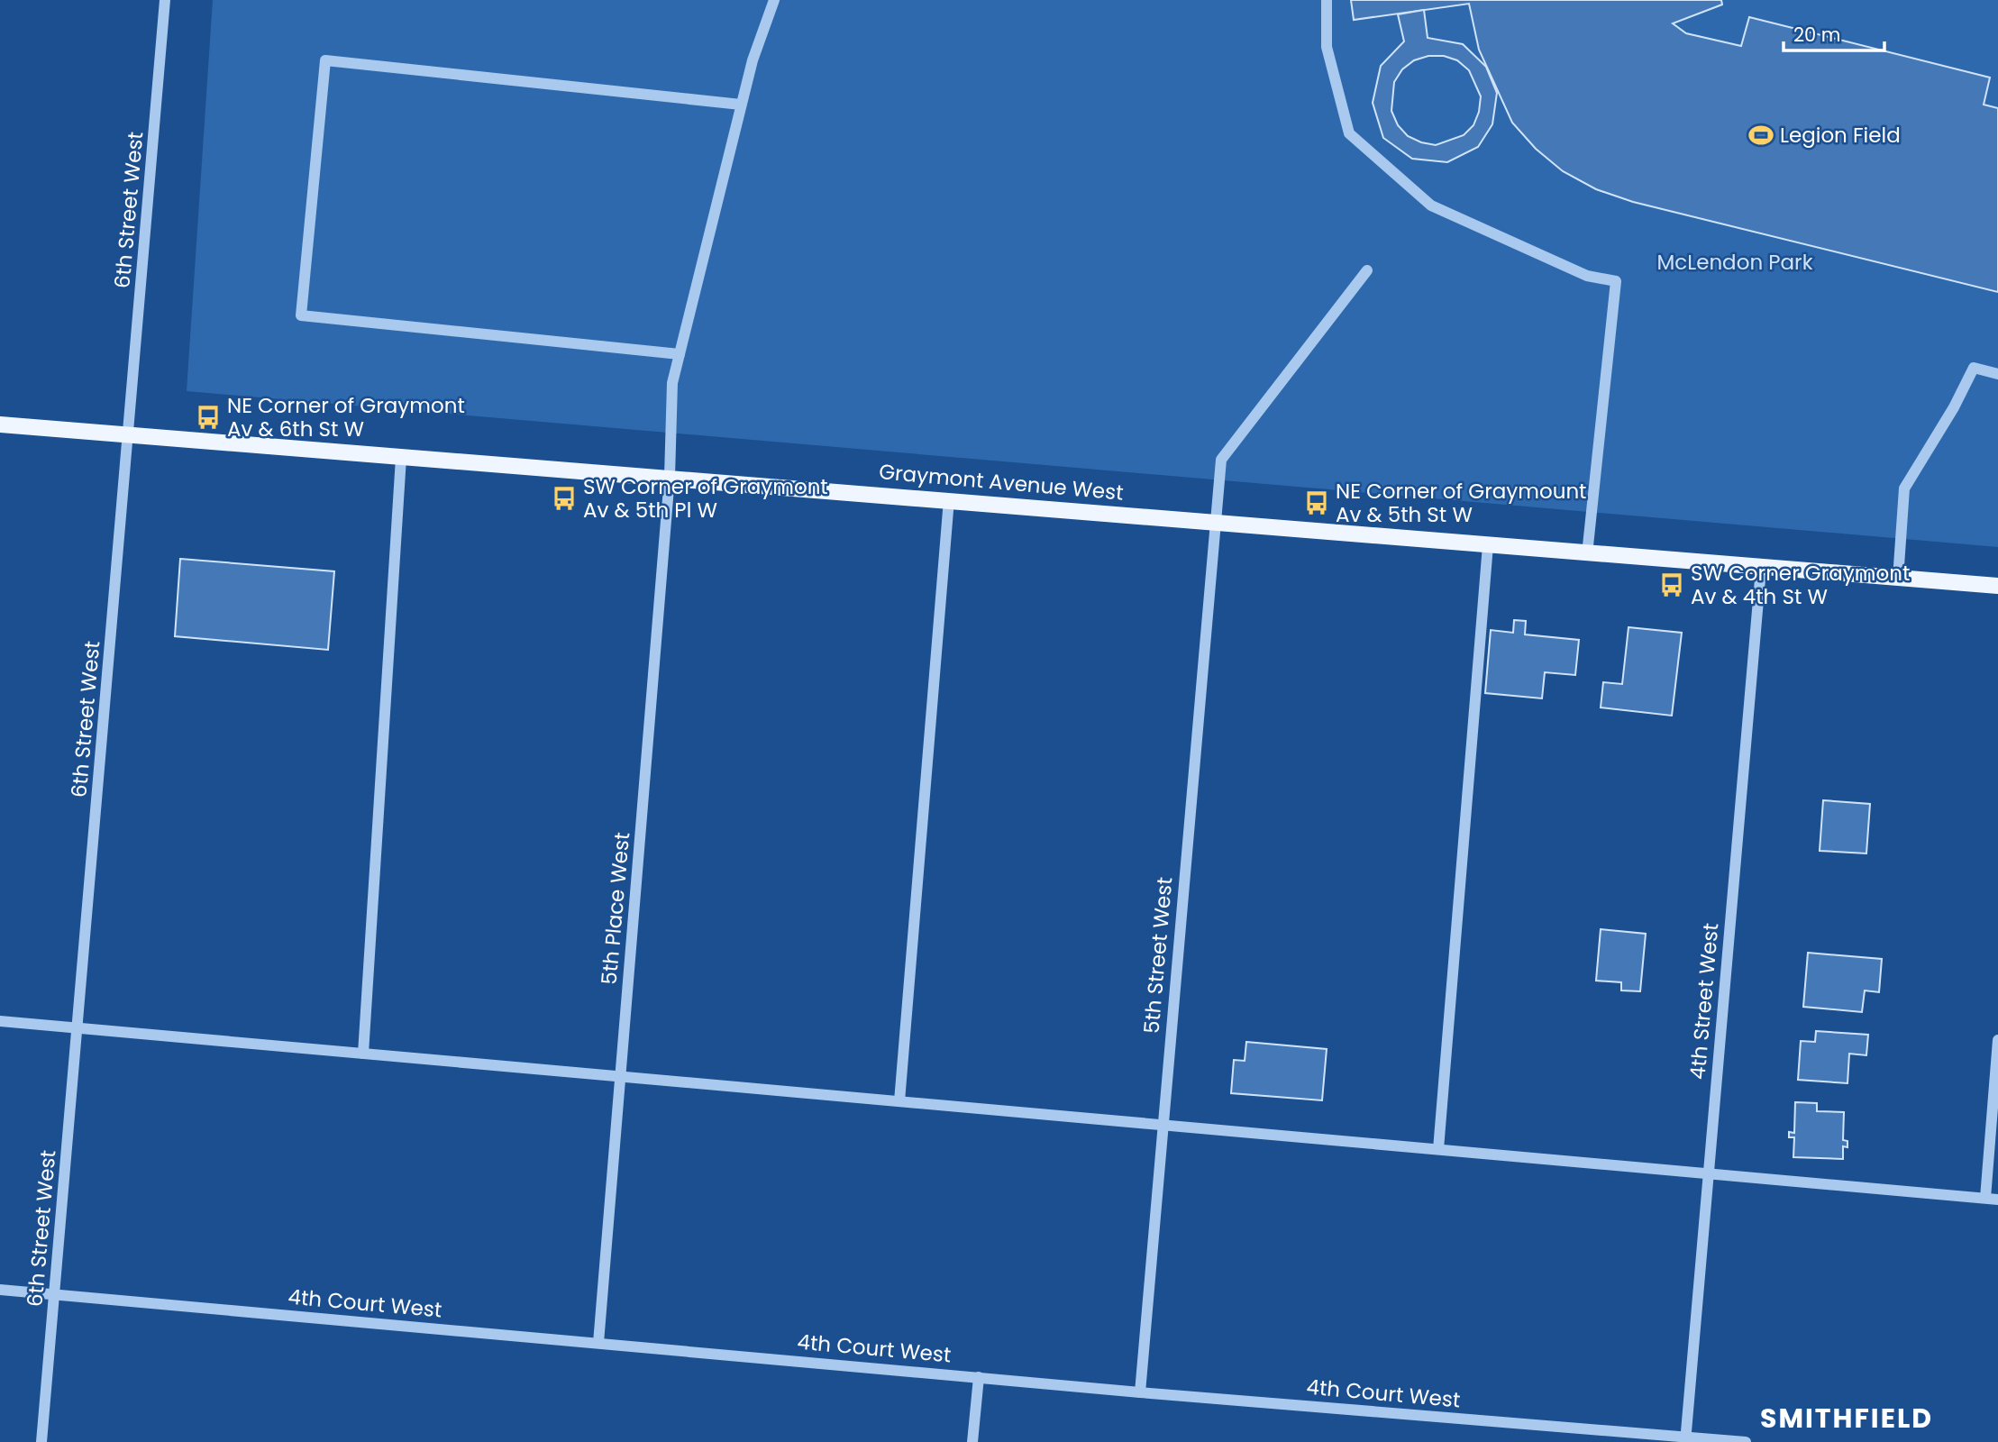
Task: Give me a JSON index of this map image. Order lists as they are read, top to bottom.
{
  "streets": {
    "main road": ["Graymont Avenue West"],
    "street": [
      "6th Street West",
      "5th Place West",
      "5th Street West",
      "4th Street West",
      "4th Court West"
    ]
  },
  "crossings": [
    ["6th Street West", "Graymont Avenue West"],
    ["6th Street West", "4th Court West"],
    ["Graymont Avenue West", "5th Place West"],
    ["Graymont Avenue West", "5th Street West"],
    ["Graymont Avenue West", "4th Street West"],
    ["5th Place West", "4th Court West"],
    ["5th Street West", "4th Court West"],
    ["4th Street West", "4th Court West"]
  ],
  "districts": ["SMITHFIELD"],
  "parks": ["McLendon Park"],
  "places": {
    "sports": ["Legion Field"],
    "bus stop": [
      "NE Corner of Graymont Av & 6th St W",
      "SW Corner of Graymont Av & 5th Pl W",
      "NE Corner of Graymount Av & 5th St W",
      "SW Corner Graymont Av & 4th St W"
    ]
  },
  "scale_bar": "20 m"
}
